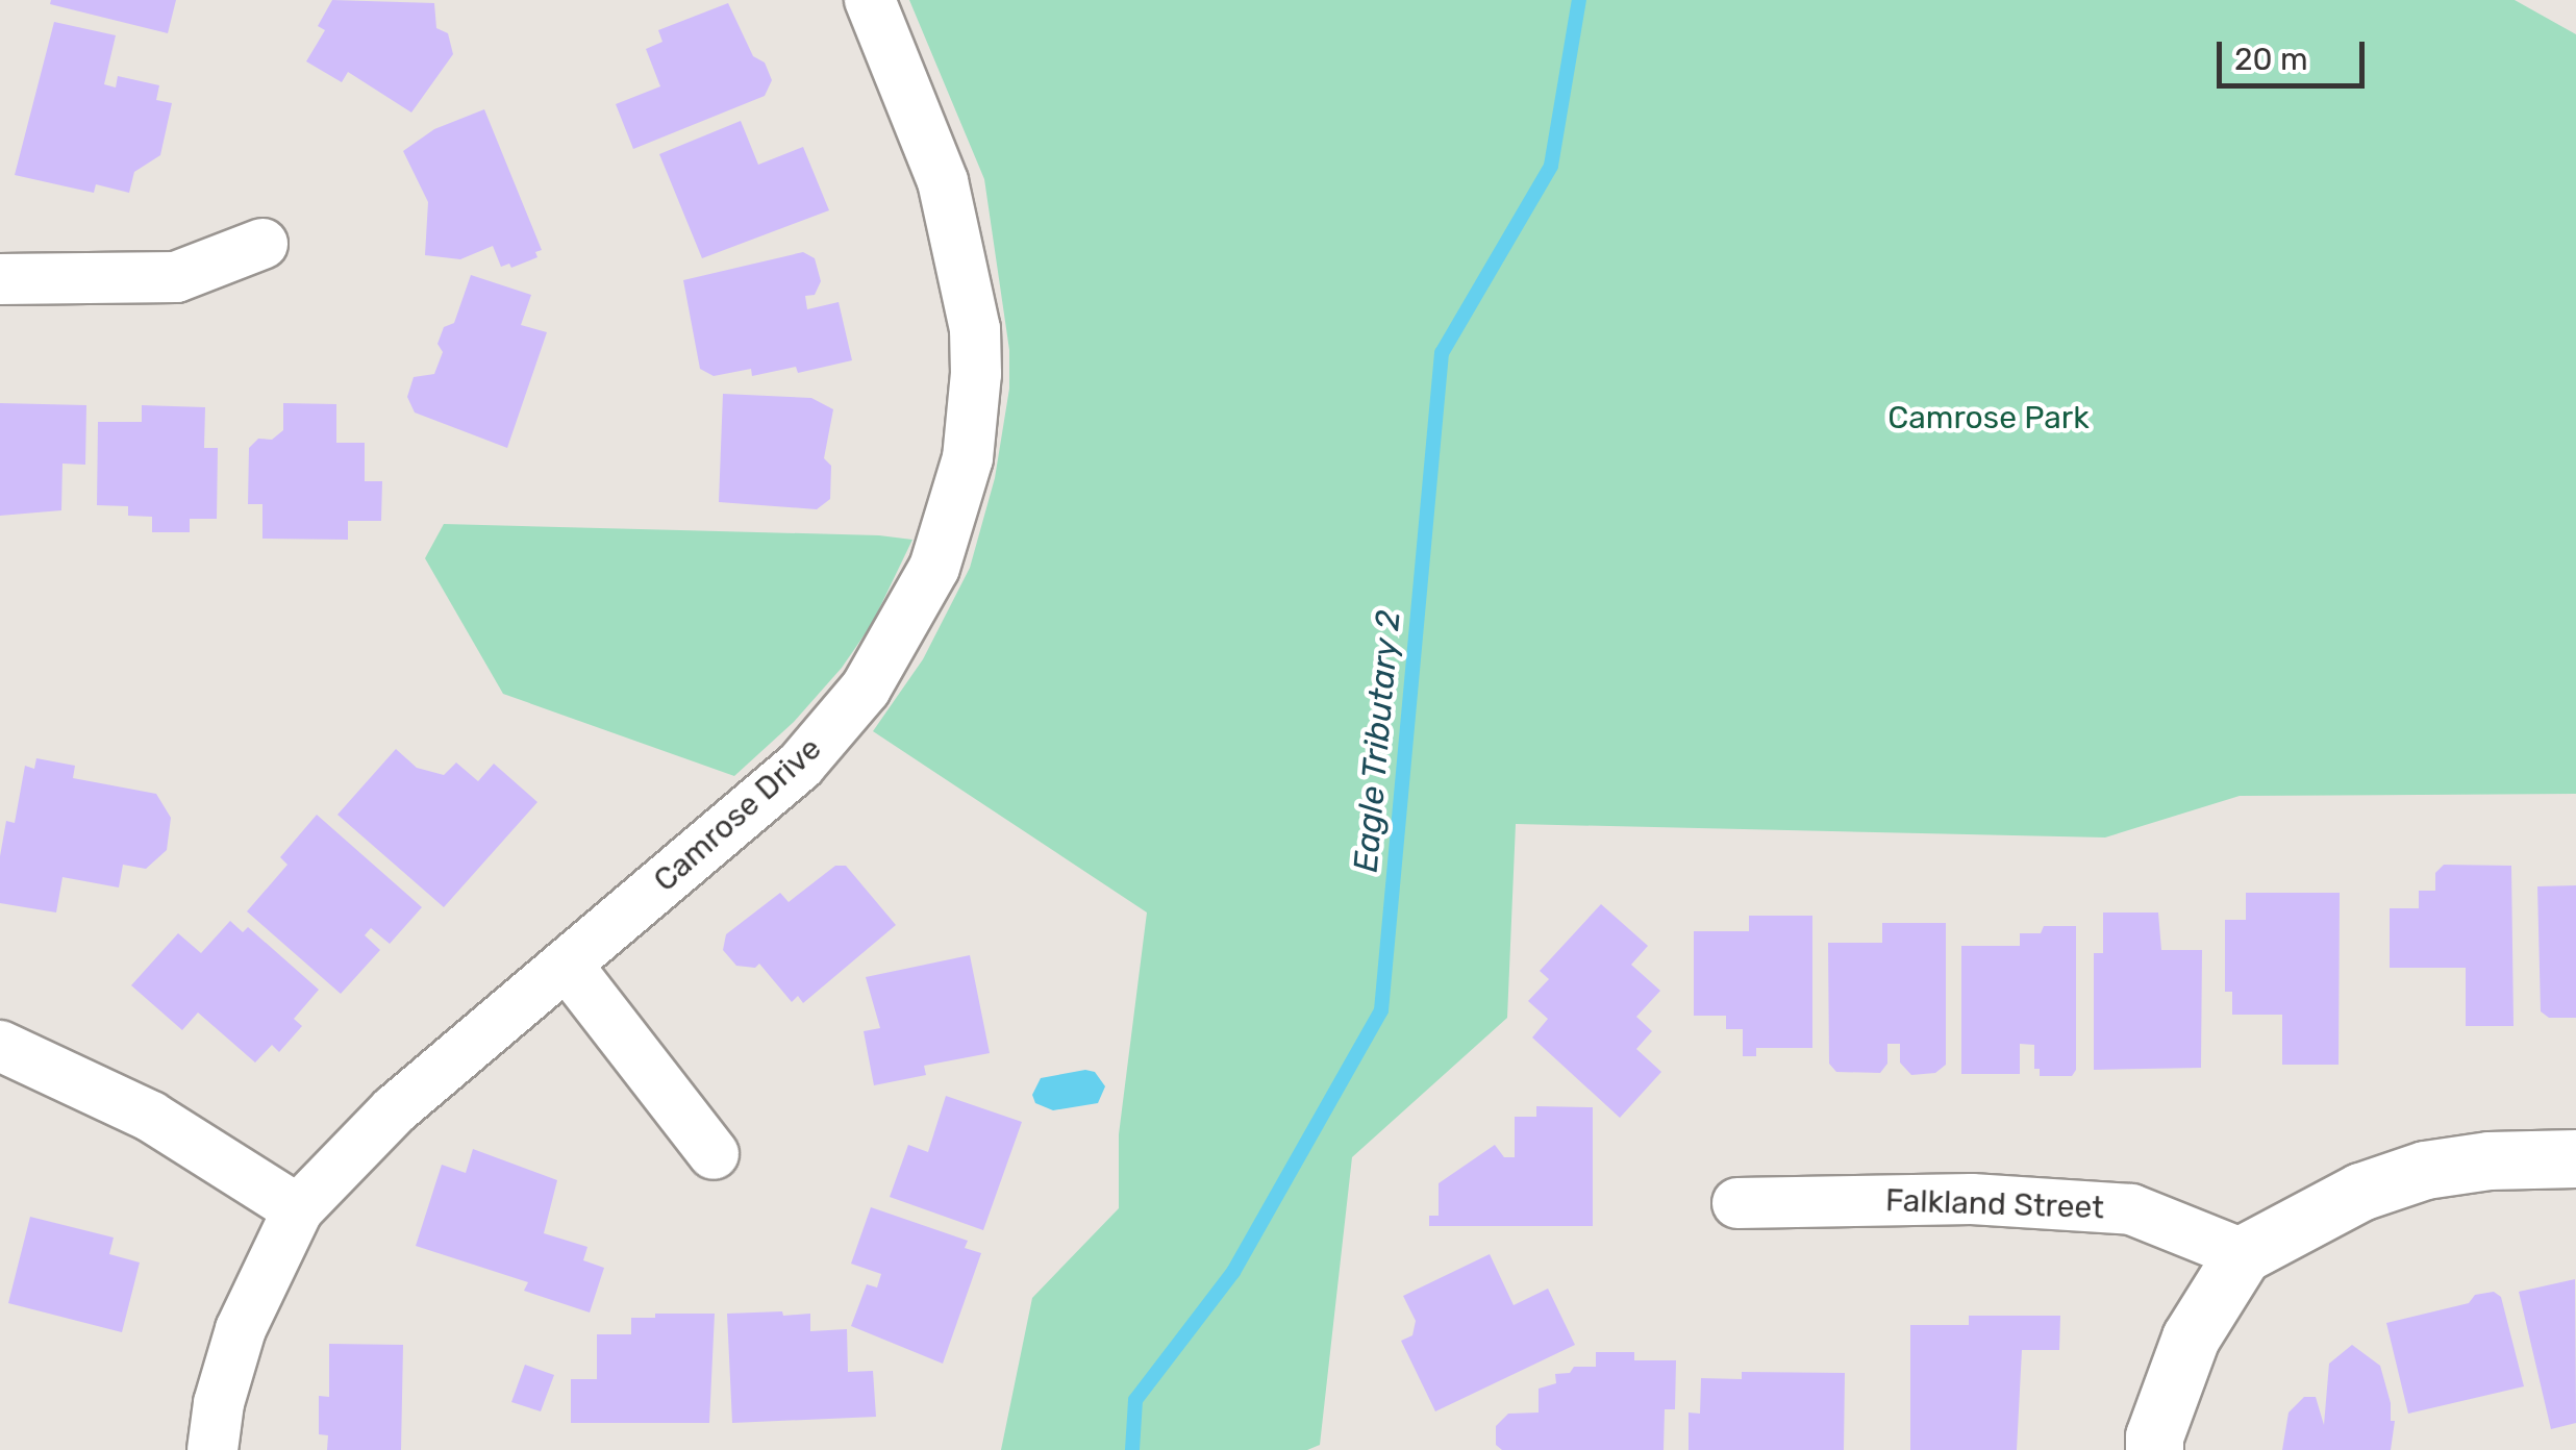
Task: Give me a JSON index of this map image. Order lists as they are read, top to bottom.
{
  "streets": {
    "street": ["Camrose Drive", "Falkland Street"]
  },
  "water": ["Eagle Tributary 2"],
  "parks": ["Camrose Park"],
  "scale_bar": "20 m"
}
